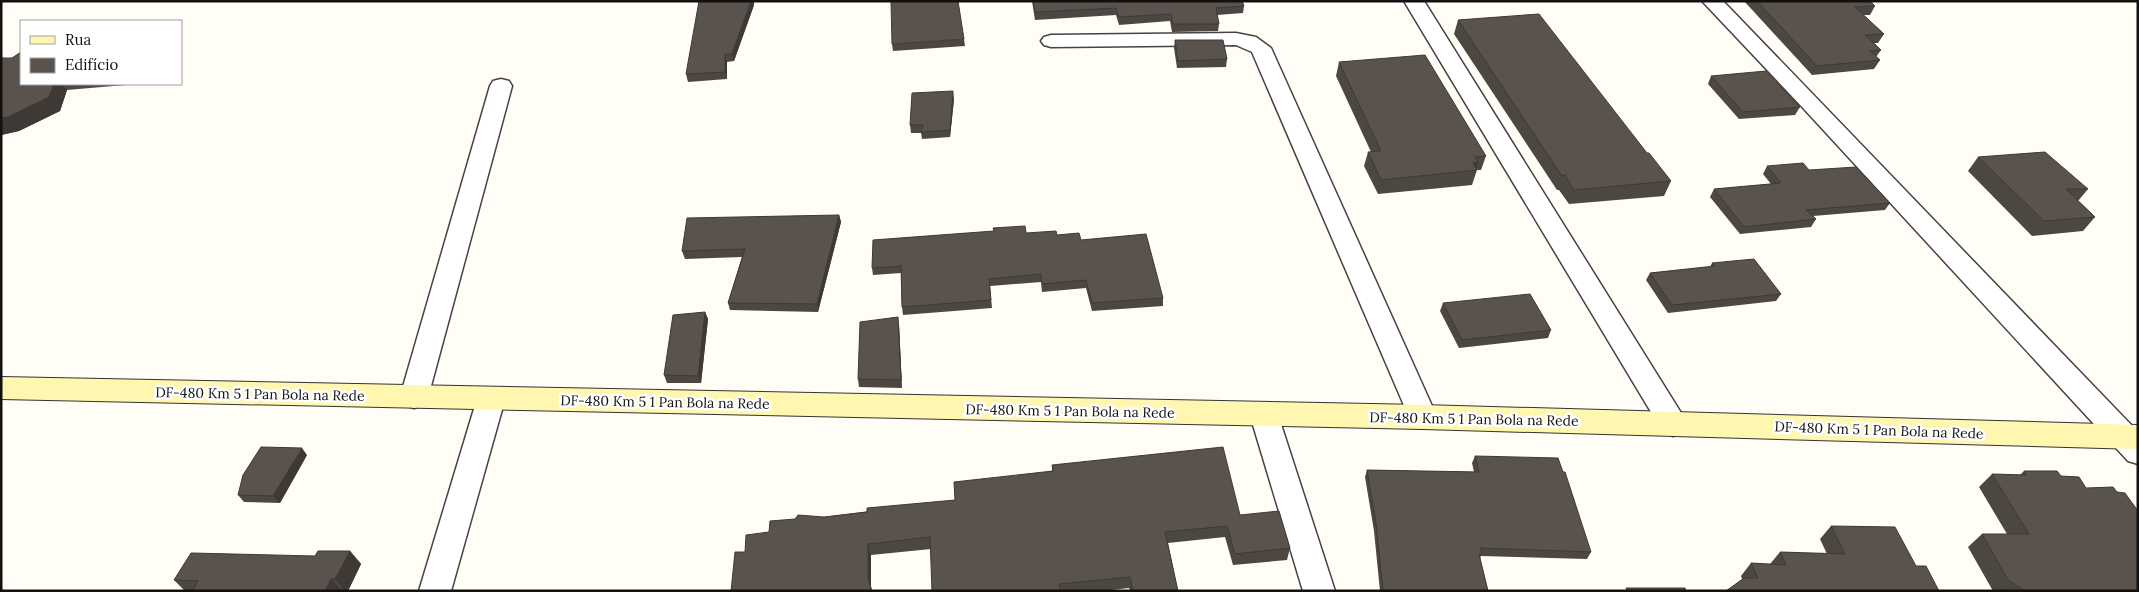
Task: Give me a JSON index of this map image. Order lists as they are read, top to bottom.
{
  "streets": {
    "street": ["DF-480 Km 5 1 Pan Bola na Rede"]
  },
  "legend": ["Rua", "Edifício"]
}
